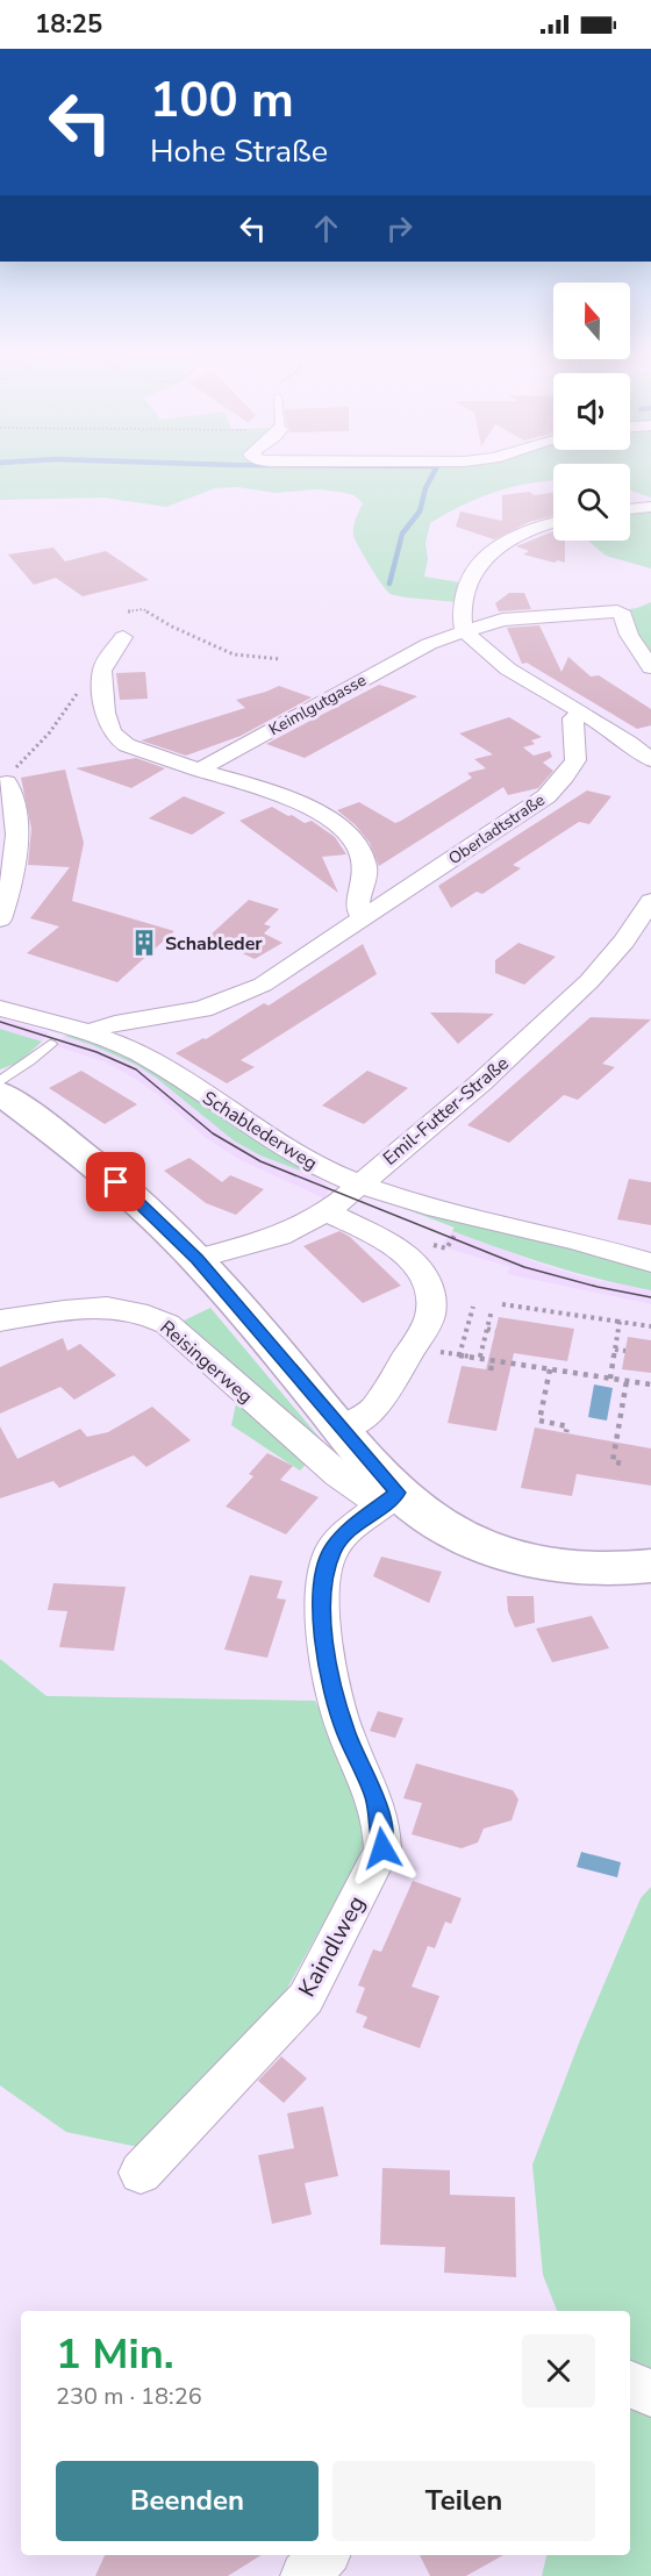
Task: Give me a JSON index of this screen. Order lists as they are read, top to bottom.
{
  "streets": {
    "street": [
      "Keimlgutgasse",
      "Oberladtstraße",
      "Emil-Futter-Straße",
      "Schablederweg",
      "Reisingerweg",
      "Kaindlweg"
    ]
  },
  "crossings": [
    ["Oberladtstraße", "Schablederweg"],
    ["Emil-Futter-Straße", "Schablederweg"],
    ["Reisingerweg", "Kaindlweg"]
  ],
  "places": {
    "building": ["Schableder"]
  },
  "north": "top",
  "page": {
    "status": "18:25",
    "turn": ["100 m", "Hohe Straße"],
    "heading": ["1 Min.", "230 m · 18:26"],
    "buttons": ["Beenden", "Teilen"]
  }
}
